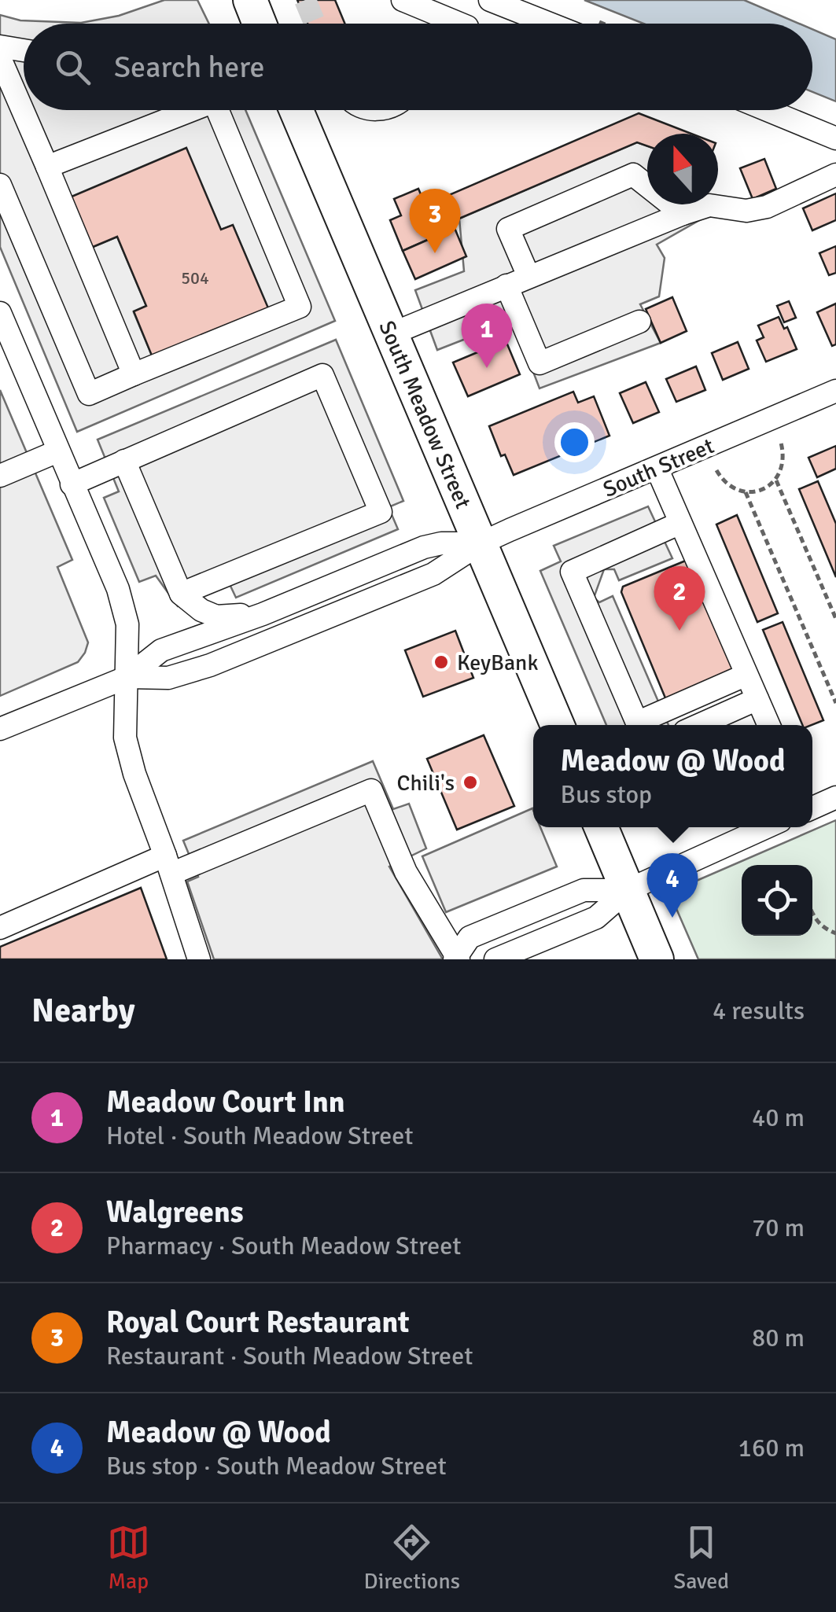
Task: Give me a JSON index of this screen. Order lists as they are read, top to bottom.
{
  "streets": {
    "highway": ["South Meadow Street"],
    "street": ["South Street"]
  },
  "crossings": [
    ["South Meadow Street", "South Street"]
  ],
  "places": ["KeyBank", "Chili's"],
  "house_numbers": ["504"],
  "north": "top",
  "page": {
    "search": "Search here",
    "pins": [
      "3",
      "1",
      "2",
      "4"
    ],
    "popup": ["Meadow @ Wood", "Bus stop"],
    "heading": ["Nearby", "4 results"],
    "list": [
      {
        "mark": "1",
        "name": "Meadow Court Inn",
        "note": "Hotel · South Meadow Street",
        "value": "40 m"
      },
      {
        "mark": "2",
        "name": "Walgreens",
        "note": "Pharmacy · South Meadow Street",
        "value": "70 m"
      },
      {
        "mark": "3",
        "name": "Royal Court Restaurant",
        "note": "Restaurant · South Meadow Street",
        "value": "80 m"
      },
      {
        "mark": "4",
        "name": "Meadow @ Wood",
        "note": "Bus stop · South Meadow Street",
        "value": "160 m"
      }
    ],
    "nav": ["Map", "Directions", "Saved"]
  }
}
